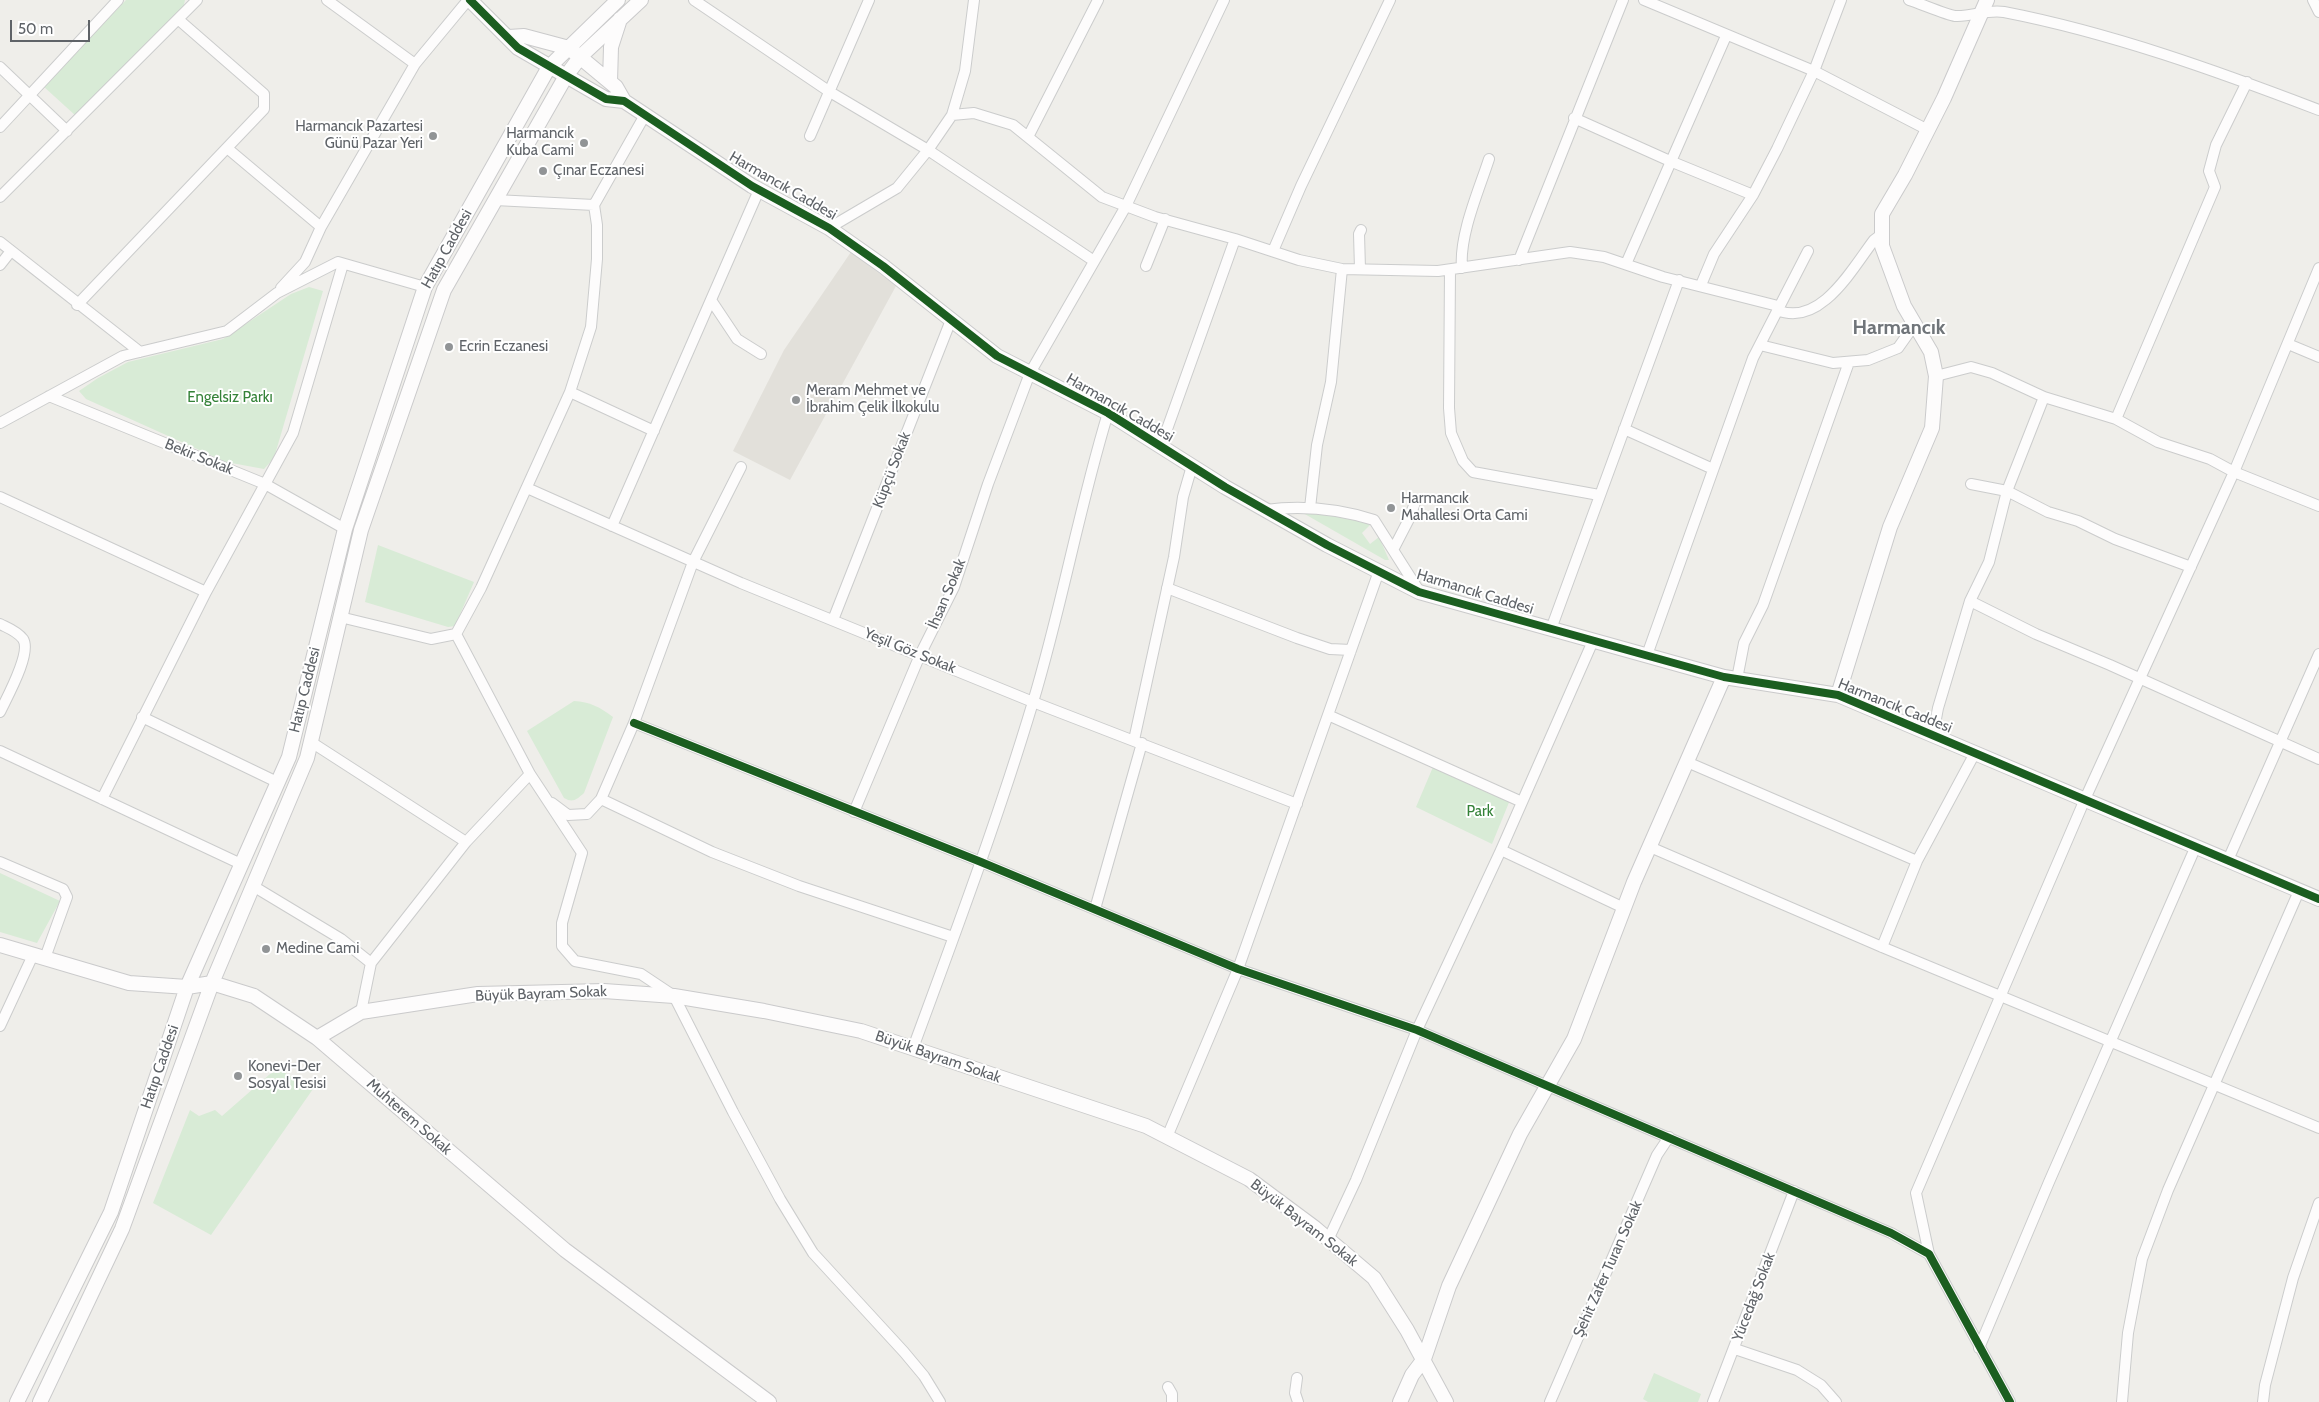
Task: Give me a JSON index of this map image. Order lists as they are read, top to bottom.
{
  "streets": {
    "street": [
      "Harmancık Caddesi",
      "Hatıp Caddesi",
      "Bekir Sokak",
      "Küpçü Sokak",
      "İhsan Sokak",
      "Yeşil Göz Sokak",
      "Büyük Bayram Sokak",
      "Muhterem Sokak",
      "Şehit Zafer Turan Sokak",
      "Yücedağ Sokak"
    ]
  },
  "crossings": [
    ["Harmancık Caddesi", "Küpçü Sokak"],
    ["Harmancık Caddesi", "İhsan Sokak"],
    ["Hatıp Caddesi", "Bekir Sokak"],
    ["Hatıp Caddesi", "Muhterem Sokak"],
    ["Küpçü Sokak", "Yeşil Göz Sokak"],
    ["İhsan Sokak", "Yeşil Göz Sokak"],
    ["Büyük Bayram Sokak", "Muhterem Sokak"]
  ],
  "districts": ["Harmancık"],
  "parks": ["Engelsiz Parkı", "Park"],
  "places": [
    "Harmancık Pazartesi Günü Pazar Yeri",
    "Harmancık Kuba Cami",
    "Çınar Eczanesi",
    "Ecrin Eczanesi",
    "Meram Mehmet ve İbrahim Çelik İlkokulu",
    "Harmancık Mahallesi Orta Cami",
    "Medine Cami",
    "Konevi-Der Sosyal Tesisi"
  ],
  "scale_bar": "50 m"
}
